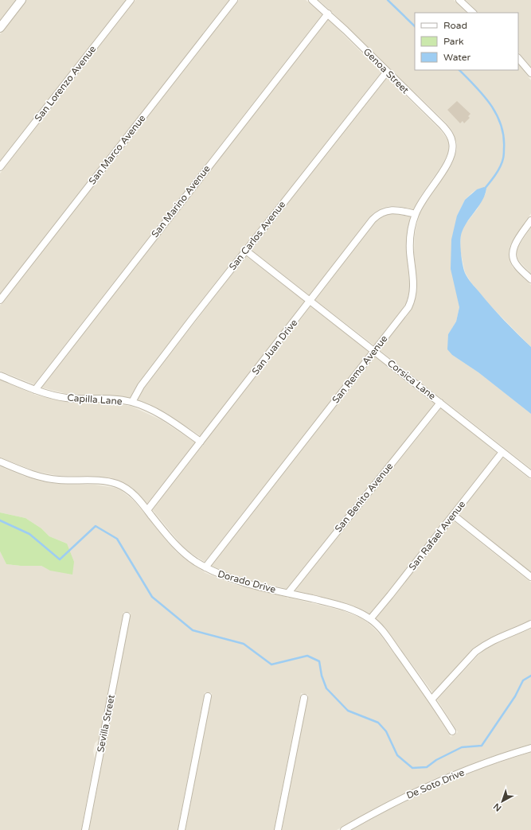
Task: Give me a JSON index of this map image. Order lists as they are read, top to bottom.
{
  "streets": {
    "street": [
      "Genoa Street",
      "San Lorenzo Avenue",
      "San Marco Avenue",
      "San Marino Avenue",
      "San Carlos Avenue",
      "San Juan Drive",
      "San Remo Avenue",
      "Corsica Lane",
      "Capilla Lane",
      "San Benito Avenue",
      "San Rafael Avenue",
      "Dorado Drive",
      "Sevilla Street",
      "De Soto Drive"
    ]
  },
  "crossings": [
    ["Genoa Street", "San Marino Avenue"],
    ["Genoa Street", "San Carlos Avenue"],
    ["Genoa Street", "San Remo Avenue"],
    ["San Marino Avenue", "Capilla Lane"],
    ["San Carlos Avenue", "Corsica Lane"],
    ["San Carlos Avenue", "Capilla Lane"],
    ["San Juan Drive", "San Remo Avenue"],
    ["San Juan Drive", "Corsica Lane"],
    ["San Juan Drive", "Capilla Lane"],
    ["San Juan Drive", "Dorado Drive"],
    ["San Remo Avenue", "Corsica Lane"],
    ["San Remo Avenue", "Dorado Drive"],
    ["Corsica Lane", "San Benito Avenue"],
    ["Corsica Lane", "San Rafael Avenue"],
    ["San Benito Avenue", "Dorado Drive"],
    ["San Rafael Avenue", "Dorado Drive"]
  ],
  "legend": ["Road", "Park", "Water"],
  "north": "bottom left"
}
